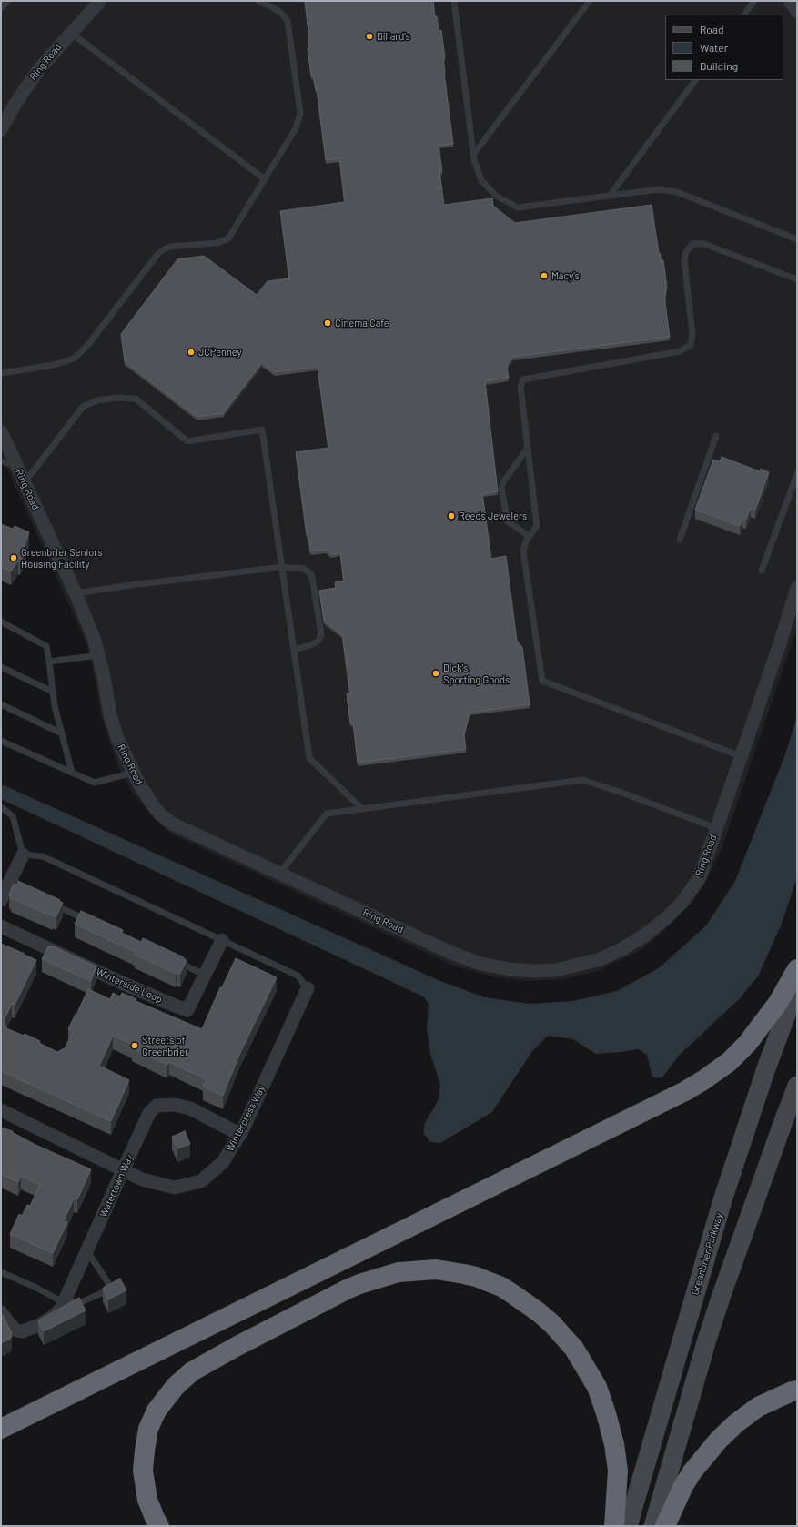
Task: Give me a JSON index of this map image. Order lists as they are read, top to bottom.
{
  "streets": {
    "main road": ["Greenbrier Parkway"],
    "street": [
      "Ring Road",
      "Winterside Loop",
      "Wintercress Way",
      "Watertown Way"
    ]
  },
  "crossings": [
    ["Wintercress Way", "Watertown Way"]
  ],
  "places": [
    "Dillard's",
    "Macy's",
    "Cinema Cafe",
    "JCPenney",
    "Reeds Jewelers",
    "Greenbrier Seniors Housing Facility",
    "Dick's Sporting Goods",
    "Streets of Greenbrier"
  ],
  "legend": ["Road", "Water", "Building"]
}
